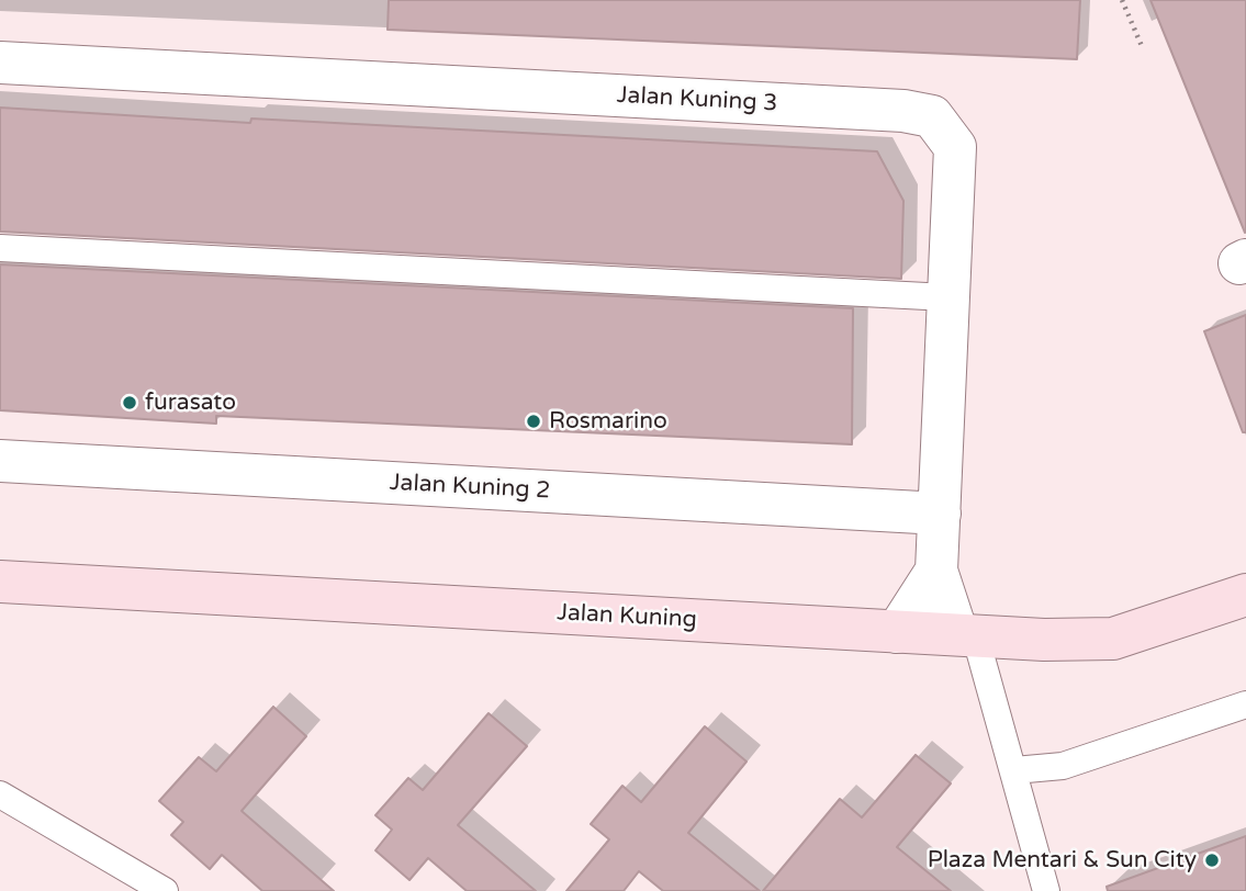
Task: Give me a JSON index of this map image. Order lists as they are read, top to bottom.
{
  "streets": {
    "street": ["Jalan Kuning 3", "Jalan Kuning 2", "Jalan Kuning"]
  },
  "crossings": [
    ["Jalan Kuning 3", "Jalan Kuning 2"],
    ["Jalan Kuning 3", "Jalan Kuning"]
  ],
  "places": ["furasato", "Rosmarino", "Plaza Mentari & Sun City"]
}
